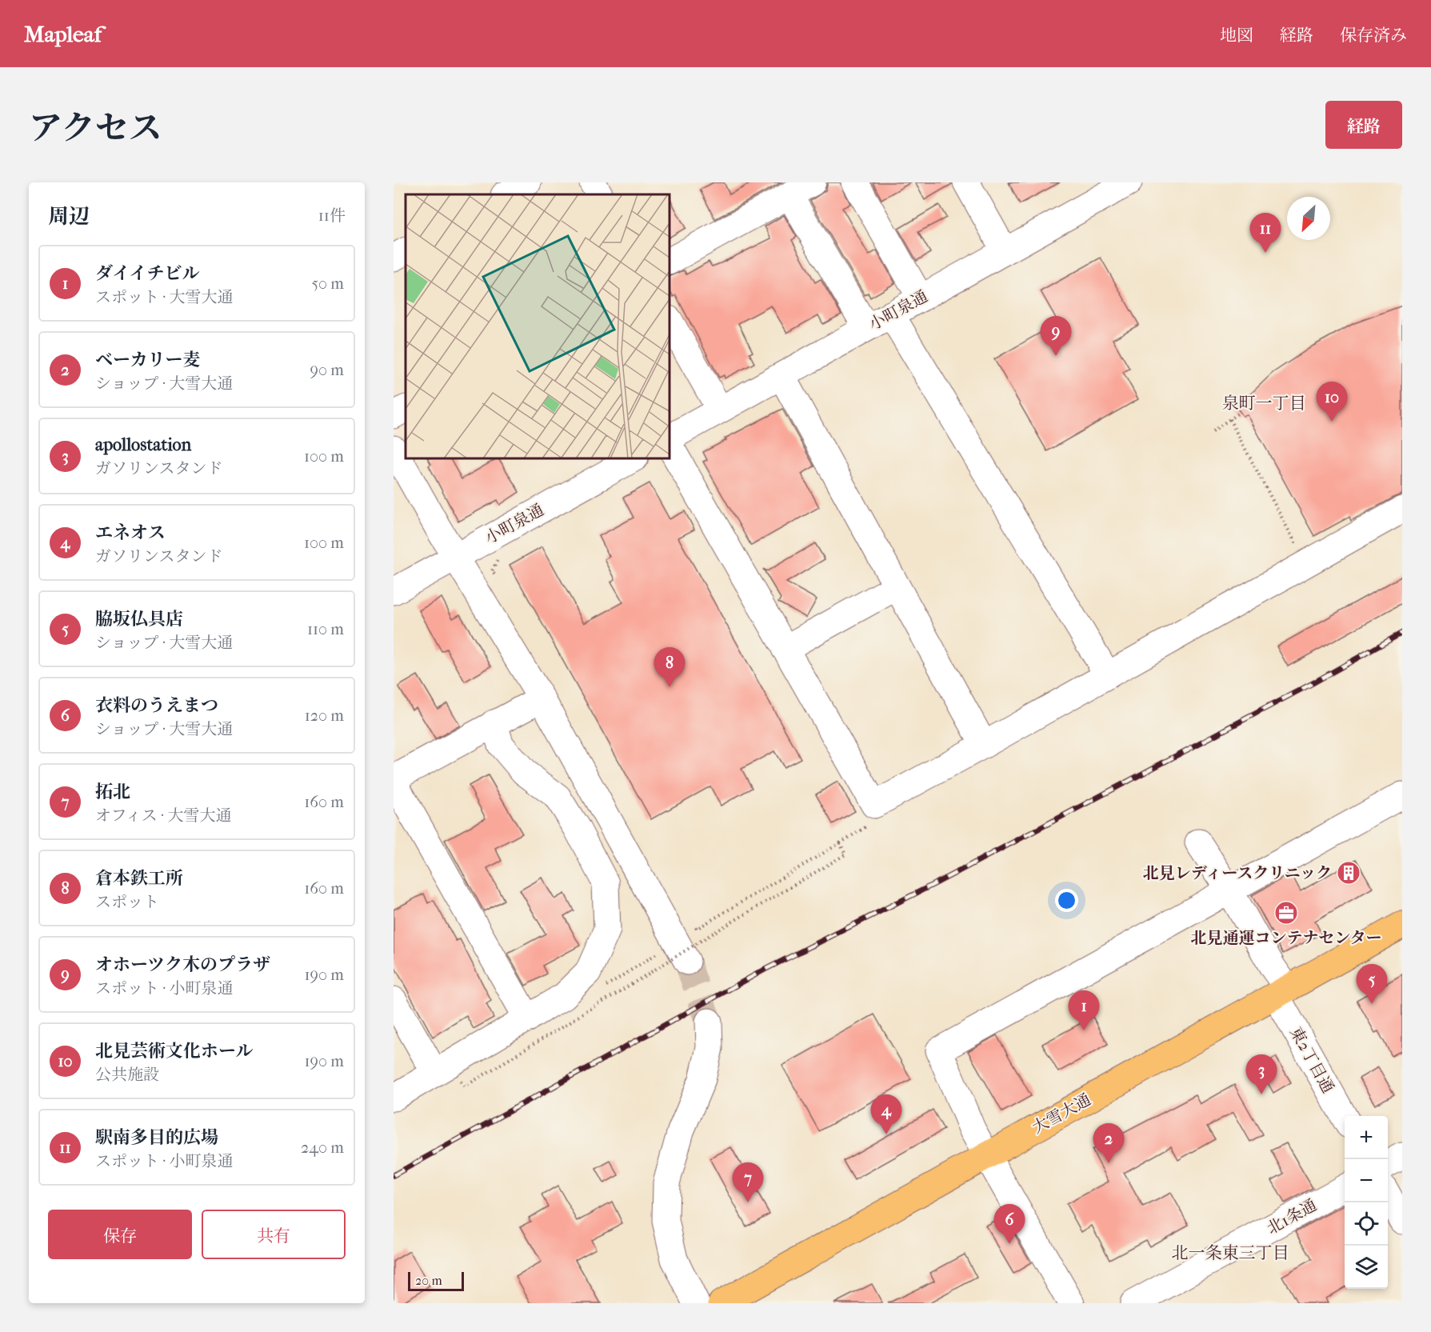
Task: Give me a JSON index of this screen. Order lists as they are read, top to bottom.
{
  "streets": {
    "highway": ["大雪大通"],
    "street": ["小町泉通", "東2丁目通", "北1条通"]
  },
  "crossings": [
    ["東2丁目通", "大雪大通"]
  ],
  "districts": ["泉町一丁目", "北一条東三丁目"],
  "places": {
    "building": ["北見レディースクリニック"],
    "office": ["北見通運コンテナセンター"]
  },
  "scale_bar": "20 m",
  "north": "bottom left",
  "page": {
    "header": "Mapleaf",
    "nav": ["地図", "経路", "保存済み"],
    "title": "アクセス",
    "buttons": [
      "経路",
      ["保存", "共有"]
    ],
    "heading": ["周辺", "11件"],
    "pins": [
      "11",
      "9",
      "10",
      "8",
      "5",
      "1",
      "3",
      "4",
      "2",
      "7",
      "6"
    ],
    "list": [
      {
        "mark": "1",
        "name": "ダイイチビル",
        "note": "スポット · 大雪大通",
        "value": "50 m"
      },
      {
        "mark": "2",
        "name": "ベーカリー麦",
        "note": "ショップ · 大雪大通",
        "value": "90 m"
      },
      {
        "mark": "3",
        "name": "apollostation",
        "note": "ガソリンスタンド",
        "value": "100 m"
      },
      {
        "mark": "4",
        "name": "エネオス",
        "note": "ガソリンスタンド",
        "value": "100 m"
      },
      {
        "mark": "5",
        "name": "脇坂仏具店",
        "note": "ショップ · 大雪大通",
        "value": "110 m"
      },
      {
        "mark": "6",
        "name": "衣料のうえまつ",
        "note": "ショップ · 大雪大通",
        "value": "120 m"
      },
      {
        "mark": "7",
        "name": "拓北",
        "note": "オフィス · 大雪大通",
        "value": "160 m"
      },
      {
        "mark": "8",
        "name": "倉本鉄工所",
        "note": "スポット",
        "value": "160 m"
      },
      {
        "mark": "9",
        "name": "オホーツク木のプラザ",
        "note": "スポット · 小町泉通",
        "value": "190 m"
      },
      {
        "mark": "10",
        "name": "北見芸術文化ホール",
        "note": "公共施設",
        "value": "190 m"
      },
      {
        "mark": "11",
        "name": "駅南多目的広場",
        "note": "スポット · 小町泉通",
        "value": "240 m"
      }
    ],
    "map_buttons": ["+", "−"],
    "scale": "20 m"
  }
}
